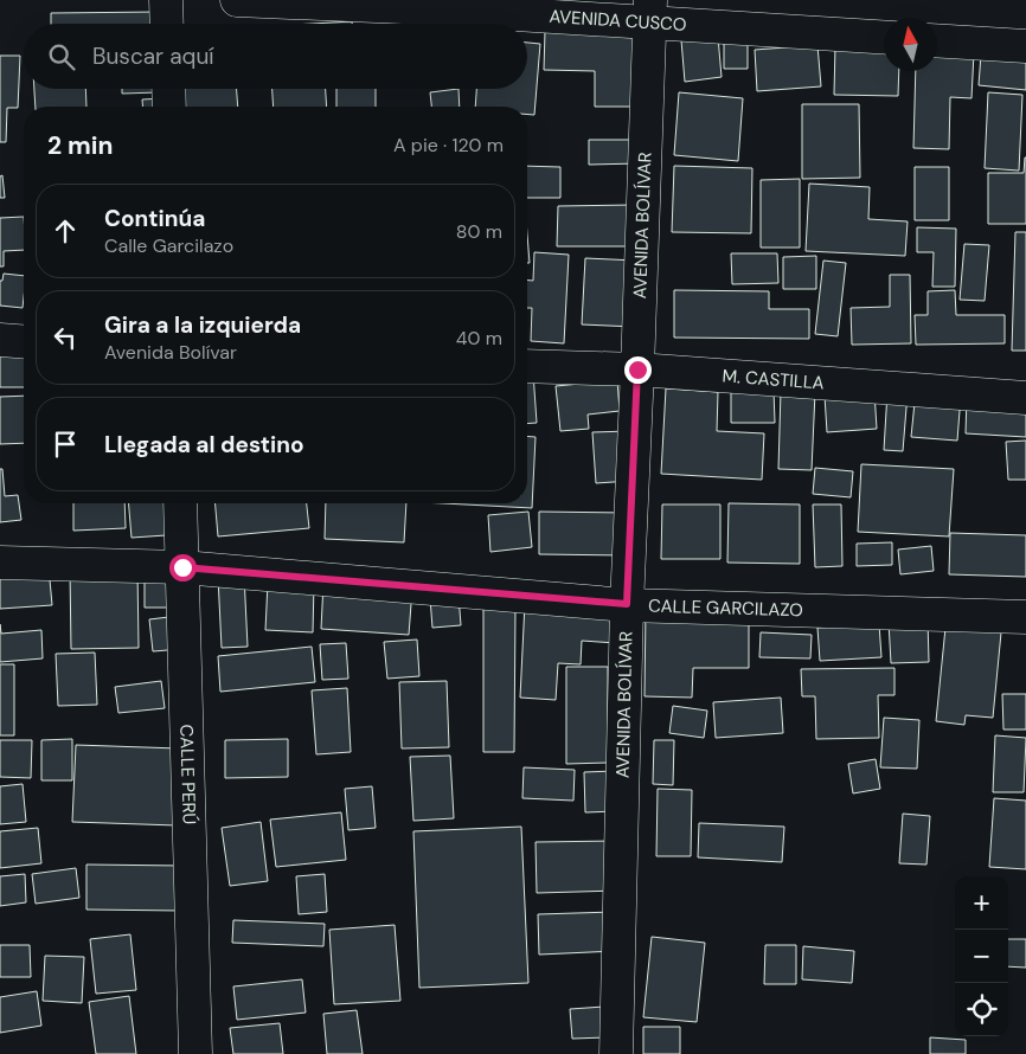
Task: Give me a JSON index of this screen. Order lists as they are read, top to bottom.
{
  "streets": {
    "street": [
      "AVENIDA CUSCO",
      "AVENIDA BOLÍVAR",
      "M. CASTILLA",
      "CALLE GARCILAZO",
      "CALLE PERÚ"
    ]
  },
  "crossings": [
    ["AVENIDA CUSCO", "AVENIDA BOLÍVAR"],
    ["AVENIDA BOLÍVAR", "M. CASTILLA"],
    ["AVENIDA BOLÍVAR", "CALLE GARCILAZO"],
    ["CALLE GARCILAZO", "CALLE PERÚ"]
  ],
  "north": "top",
  "page": {
    "search": "Buscar aquí",
    "heading": ["2 min", "A pie · 120 m"],
    "list": [
      ["Continúa", "Calle Garcilazo", "80 m"],
      ["Gira a la izquierda", "Avenida Bolívar", "40 m"],
      "Llegada al destino"
    ],
    "map_buttons": ["+", "−"]
  }
}
